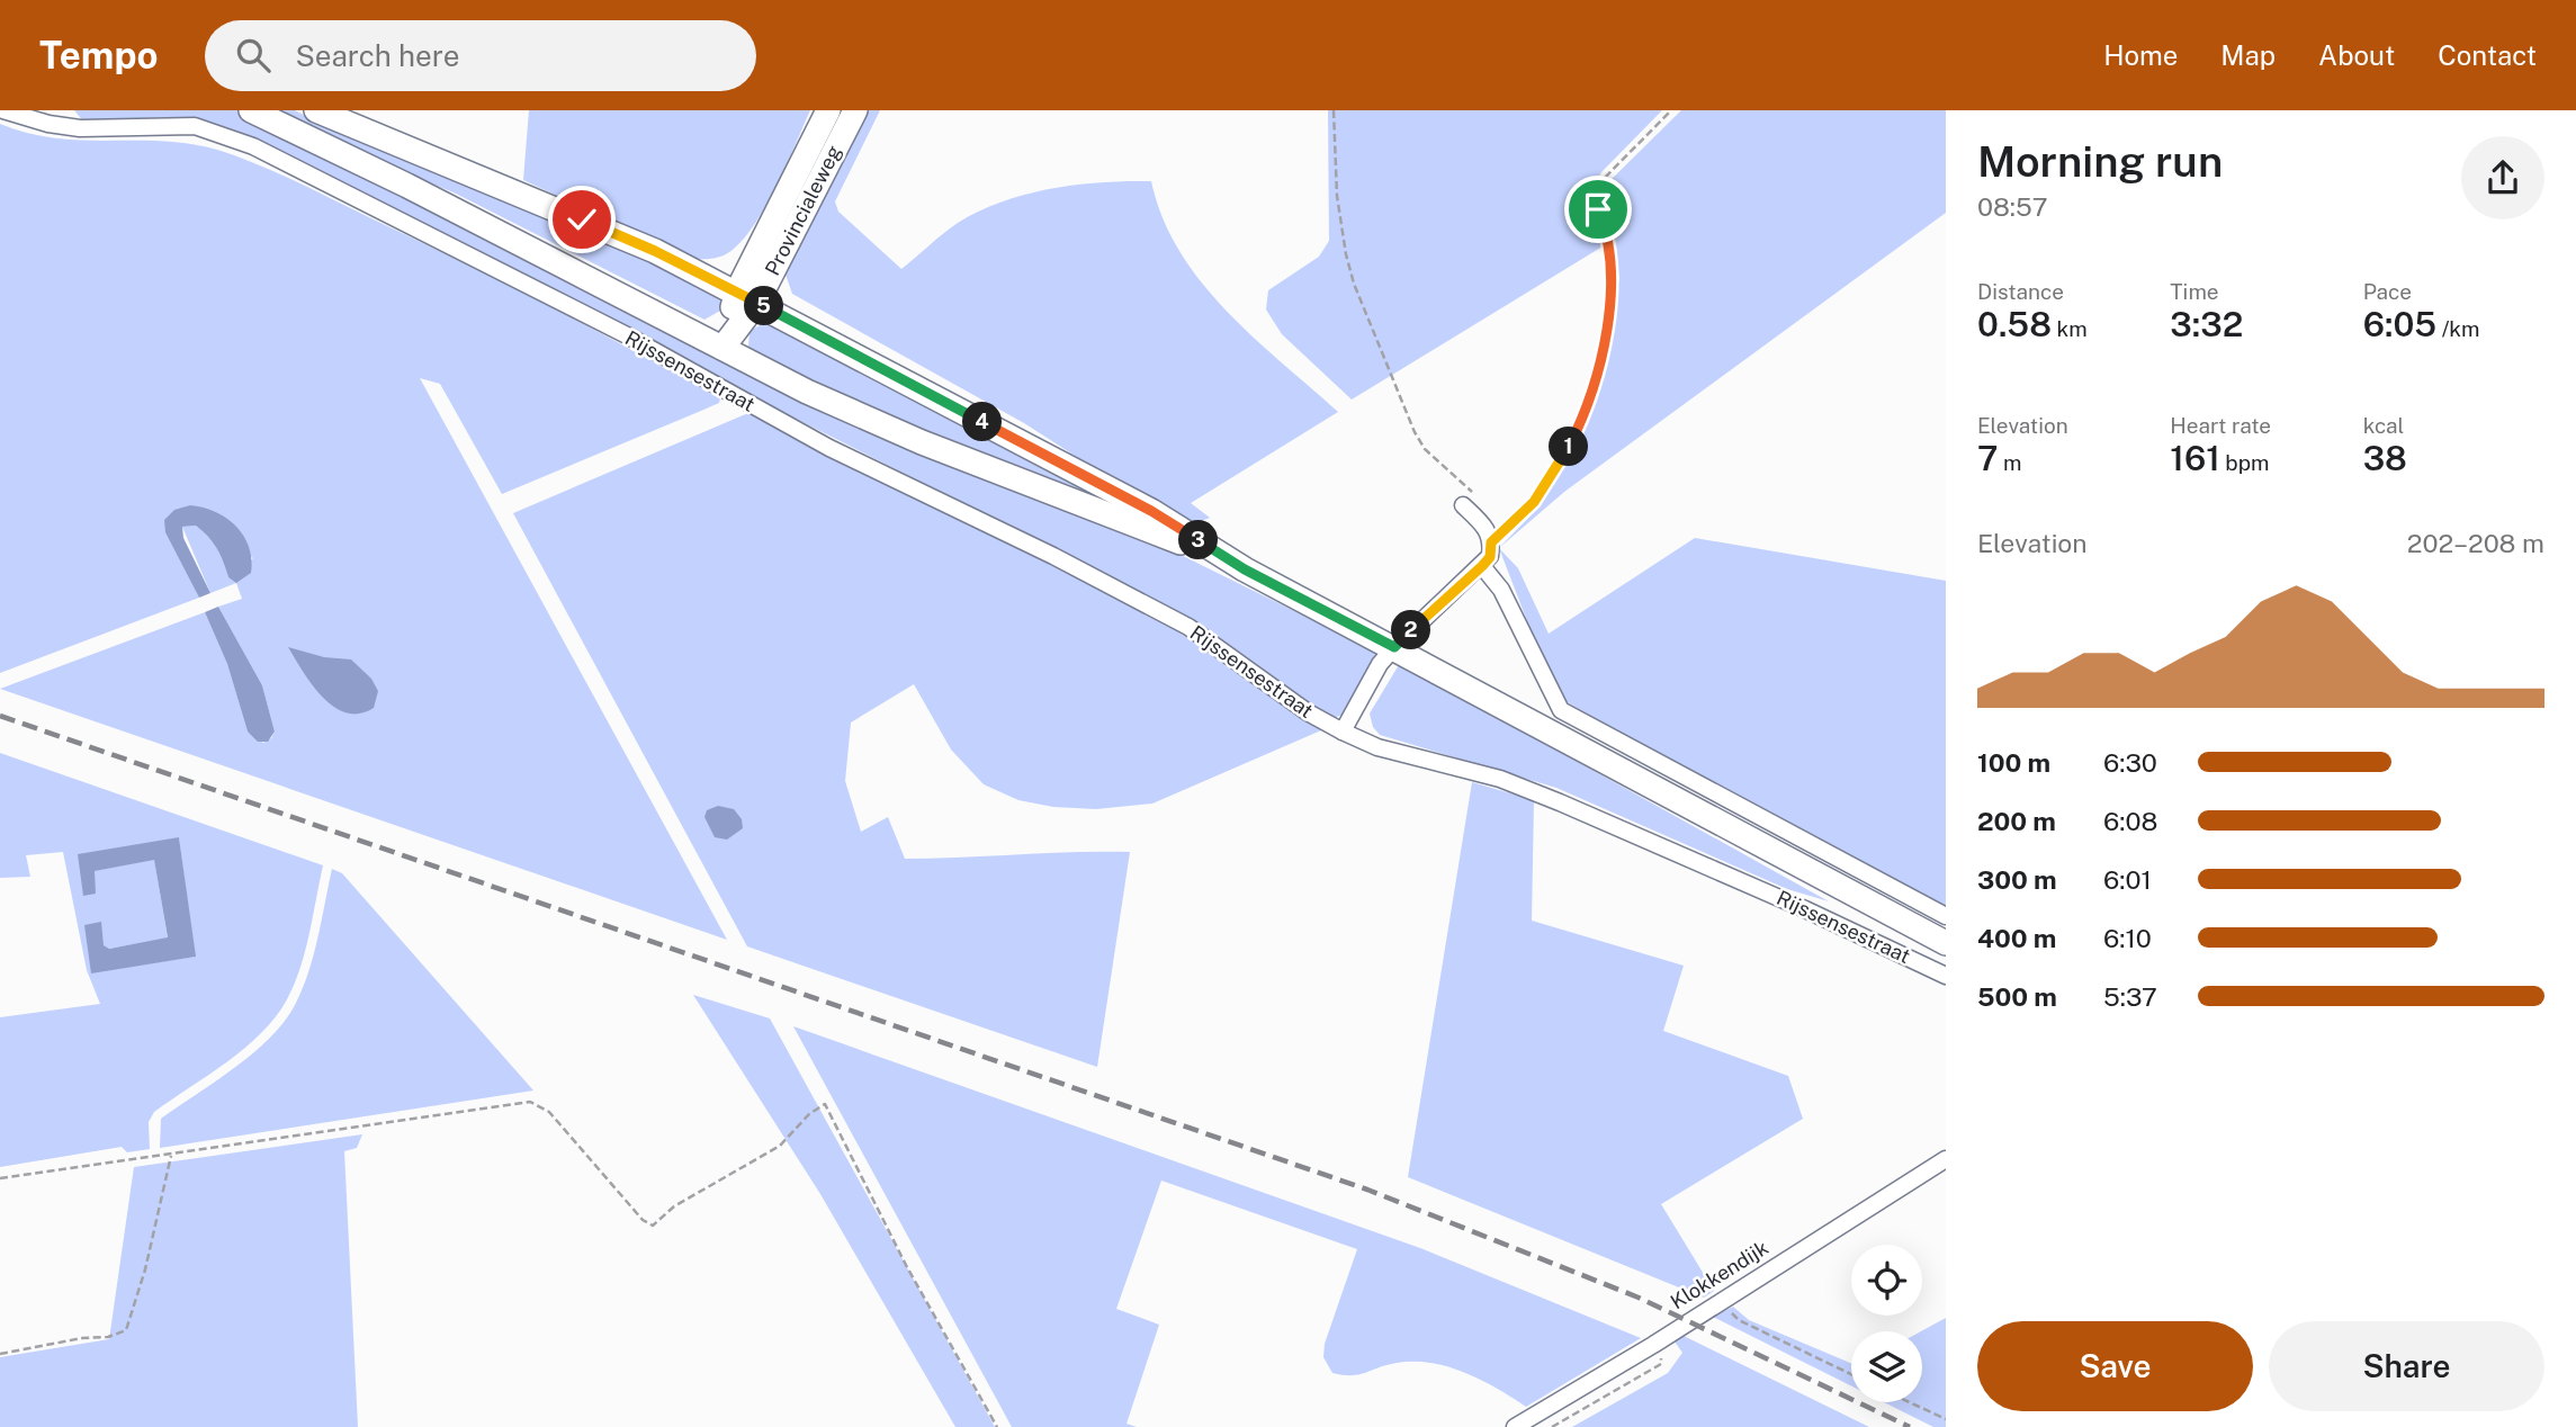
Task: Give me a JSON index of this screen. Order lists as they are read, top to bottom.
{
  "streets": {
    "main road": ["Provincialeweg", "Rijssensestraat"],
    "street": ["Klokkendijk"]
  },
  "crossings": [
    ["Provincialeweg", "Rijssensestraat"]
  ],
  "page": {
    "header": "Tempo",
    "search": "Search here",
    "nav": [
      "Home",
      "Map",
      "About",
      "Contact"
    ],
    "heading": ["Morning run", "08:57"],
    "stats": [
      ["Distance", "0.58 km"],
      ["Time", "3:32"],
      ["Pace", "6:05 /km"],
      ["Elevation", "7 m"],
      ["Heart rate", "161 bpm"],
      ["kcal", "38"]
    ],
    "pins": [
      "5",
      "4",
      "1",
      "3",
      "2"
    ],
    "chart": ["Elevation", "202–208 m"],
    "list": [
      {
        "name": "100 m",
        "note": "6:30"
      },
      {
        "name": "200 m",
        "note": "6:08"
      },
      {
        "name": "300 m",
        "note": "6:01"
      },
      {
        "name": "400 m",
        "note": "6:10"
      },
      {
        "name": "500 m",
        "note": "5:37"
      }
    ],
    "buttons": ["Save", "Share"]
  }
}
